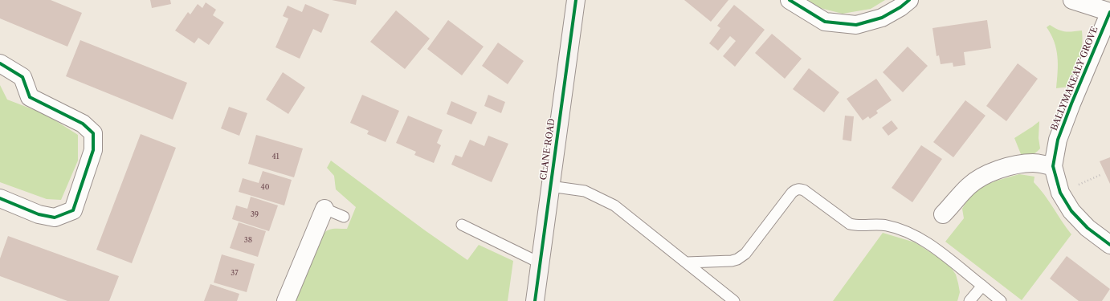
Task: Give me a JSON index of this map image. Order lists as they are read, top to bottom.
{
  "streets": {
    "main road": ["CLANE ROAD"],
    "street": ["BALLYMAKEALY GROVE"]
  },
  "house_numbers": [
    "41",
    "40",
    "39",
    "38",
    "37"
  ]
}
